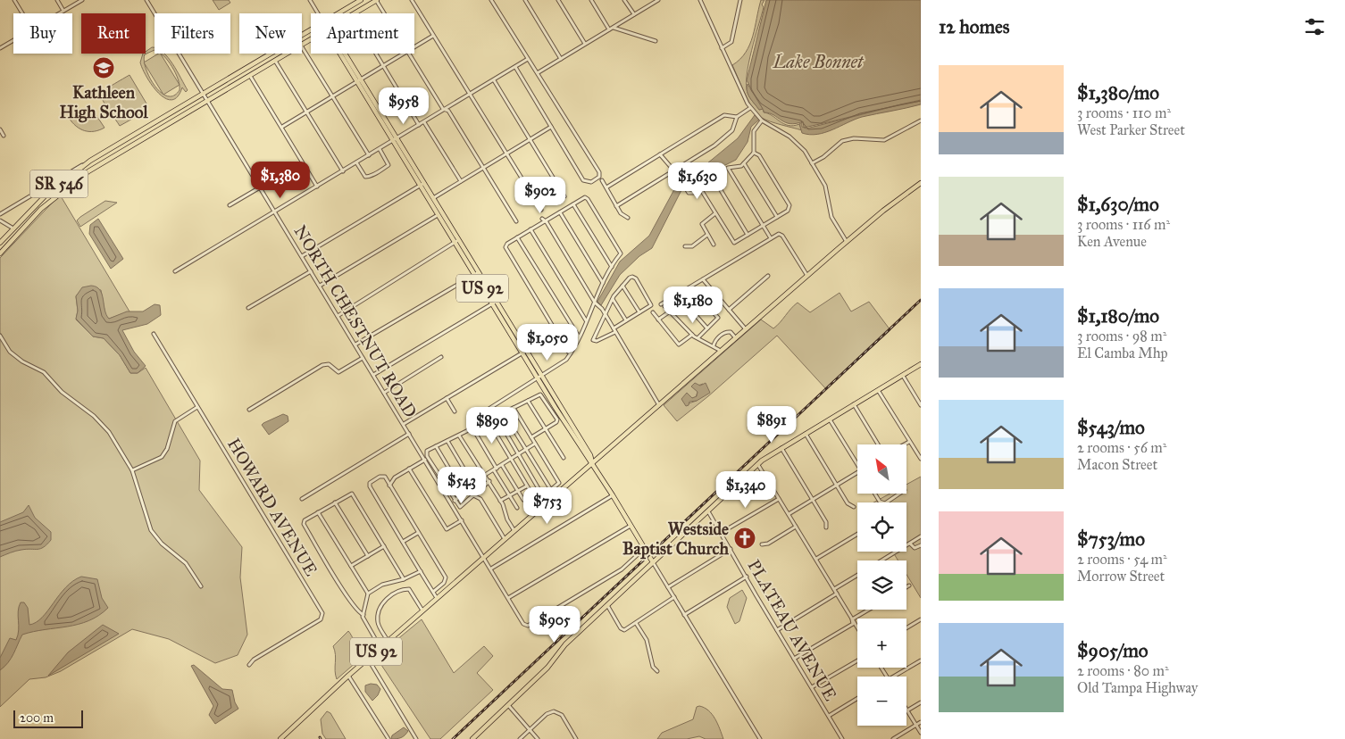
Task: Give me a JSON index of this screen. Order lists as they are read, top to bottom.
{
  "streets": {
    "main road": ["SR 546", "US 92"],
    "street": ["NORTH CHESTNUT ROAD", "HOWARD AVENUE", "PLATEAU AVENUE"]
  },
  "crossings": [
    ["SR 546", "NORTH CHESTNUT ROAD"],
    ["US 92", "NORTH CHESTNUT ROAD"]
  ],
  "water": ["Lake Bonnet"],
  "places": {
    "school or university": ["Kathleen High School"],
    "church": ["Westside Baptist Church"]
  },
  "scale_bar": "200 m",
  "north": "top left",
  "page": {
    "heading": "12 homes",
    "chip": [
      "Buy",
      "Rent",
      "Filters",
      "New",
      "Apartment"
    ],
    "list": [
      {
        "name": "$1,380/mo",
        "note": "3 rooms · 110 m² · West Parker Street"
      },
      {
        "name": "$1,630/mo",
        "note": "3 rooms · 116 m² · Ken Avenue"
      },
      {
        "name": "$1,180/mo",
        "note": "3 rooms · 98 m² · El Camba Mhp"
      },
      {
        "name": "$543/mo",
        "note": "2 rooms · 56 m² · Macon Street"
      },
      {
        "name": "$753/mo",
        "note": "2 rooms · 54 m² · Morrow Street"
      },
      {
        "name": "$905/mo",
        "note": "2 rooms · 80 m² · Old Tampa Highway"
      }
    ],
    "price": [
      "$958",
      "$1,380",
      "$1,630",
      "$902",
      "$1,180",
      "$1,050",
      "$891",
      "$890",
      "$543",
      "$1,340",
      "$753",
      "$905"
    ],
    "map_buttons": ["+", "−"],
    "scale": "200 m"
  }
}
